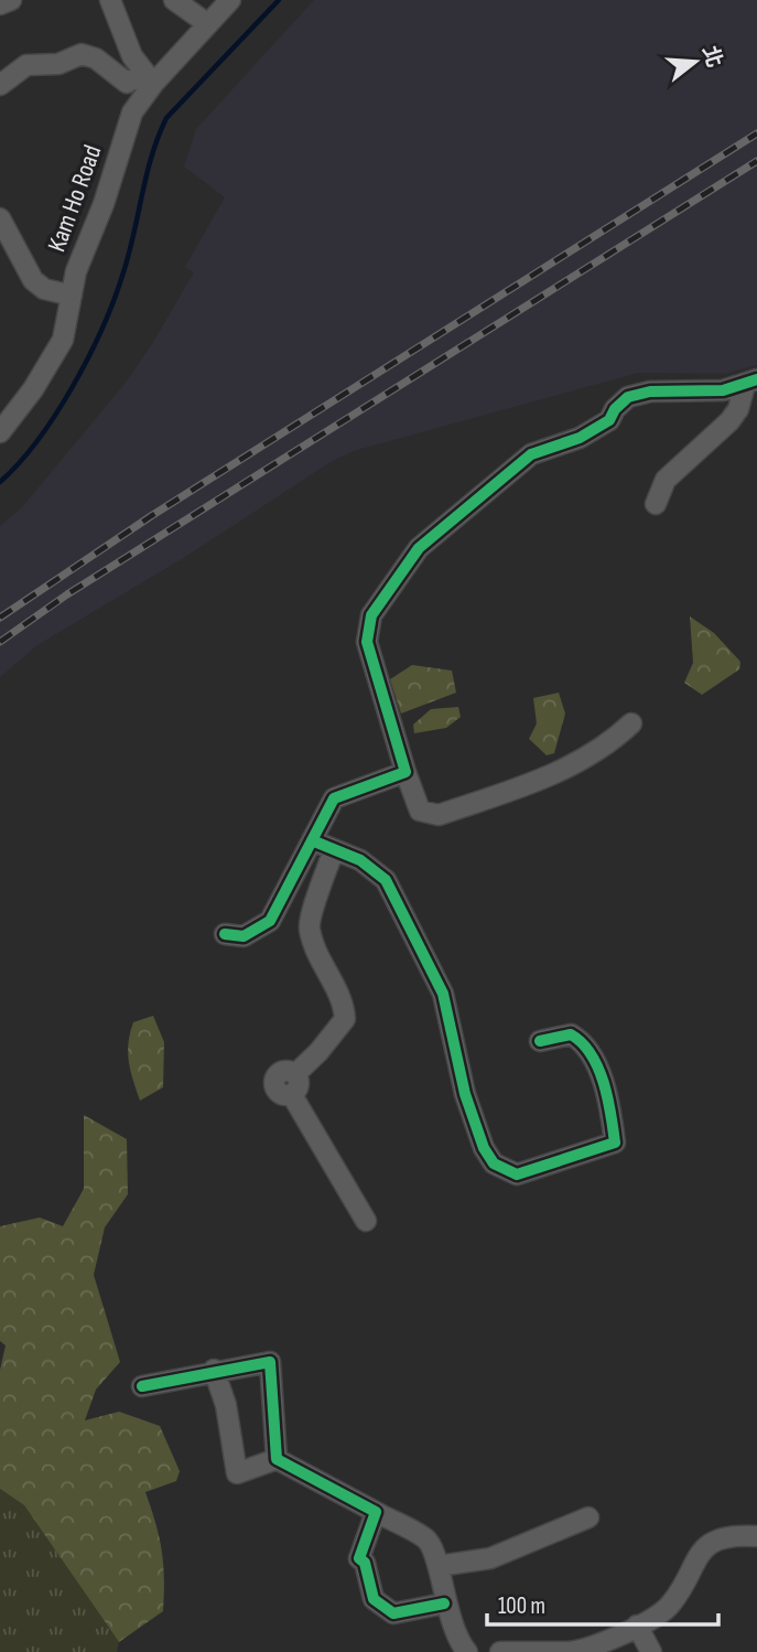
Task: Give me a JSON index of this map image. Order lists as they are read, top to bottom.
{
  "streets": {
    "street": ["Kam Ho Road"]
  },
  "scale_bar": "100 m",
  "north": "right"
}
